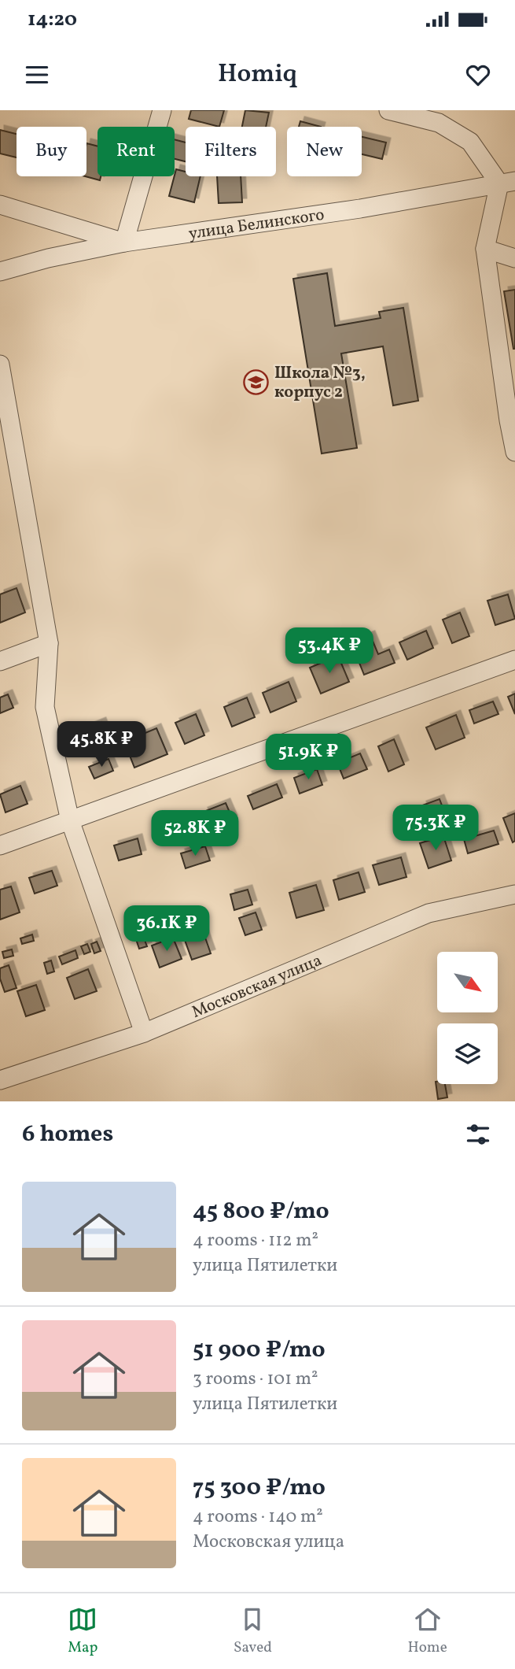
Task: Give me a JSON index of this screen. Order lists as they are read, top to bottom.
{
  "streets": {
    "street": ["улица Белинского", "Московская улица"]
  },
  "places": {
    "school or university": ["Школа №3, корпус 2"]
  },
  "north": "bottom right",
  "page": {
    "status": "14:20",
    "header": "Homiq",
    "chip": [
      "Buy",
      "Rent",
      "Filters",
      "New"
    ],
    "price": [
      "53.4K ₽",
      "45.8K ₽",
      "51.9K ₽",
      "75.3K ₽",
      "52.8K ₽",
      "36.1K ₽"
    ],
    "heading": "6 homes",
    "list": [
      {
        "name": "45 800 ₽/mo",
        "note": "4 rooms · 112 m² · улица Пятилетки"
      },
      {
        "name": "51 900 ₽/mo",
        "note": "3 rooms · 101 m² · улица Пятилетки"
      },
      {
        "name": "75 300 ₽/mo",
        "note": "4 rooms · 140 m² · Московская улица"
      }
    ],
    "tabs": ["Map", "Saved", "Home"]
  }
}
